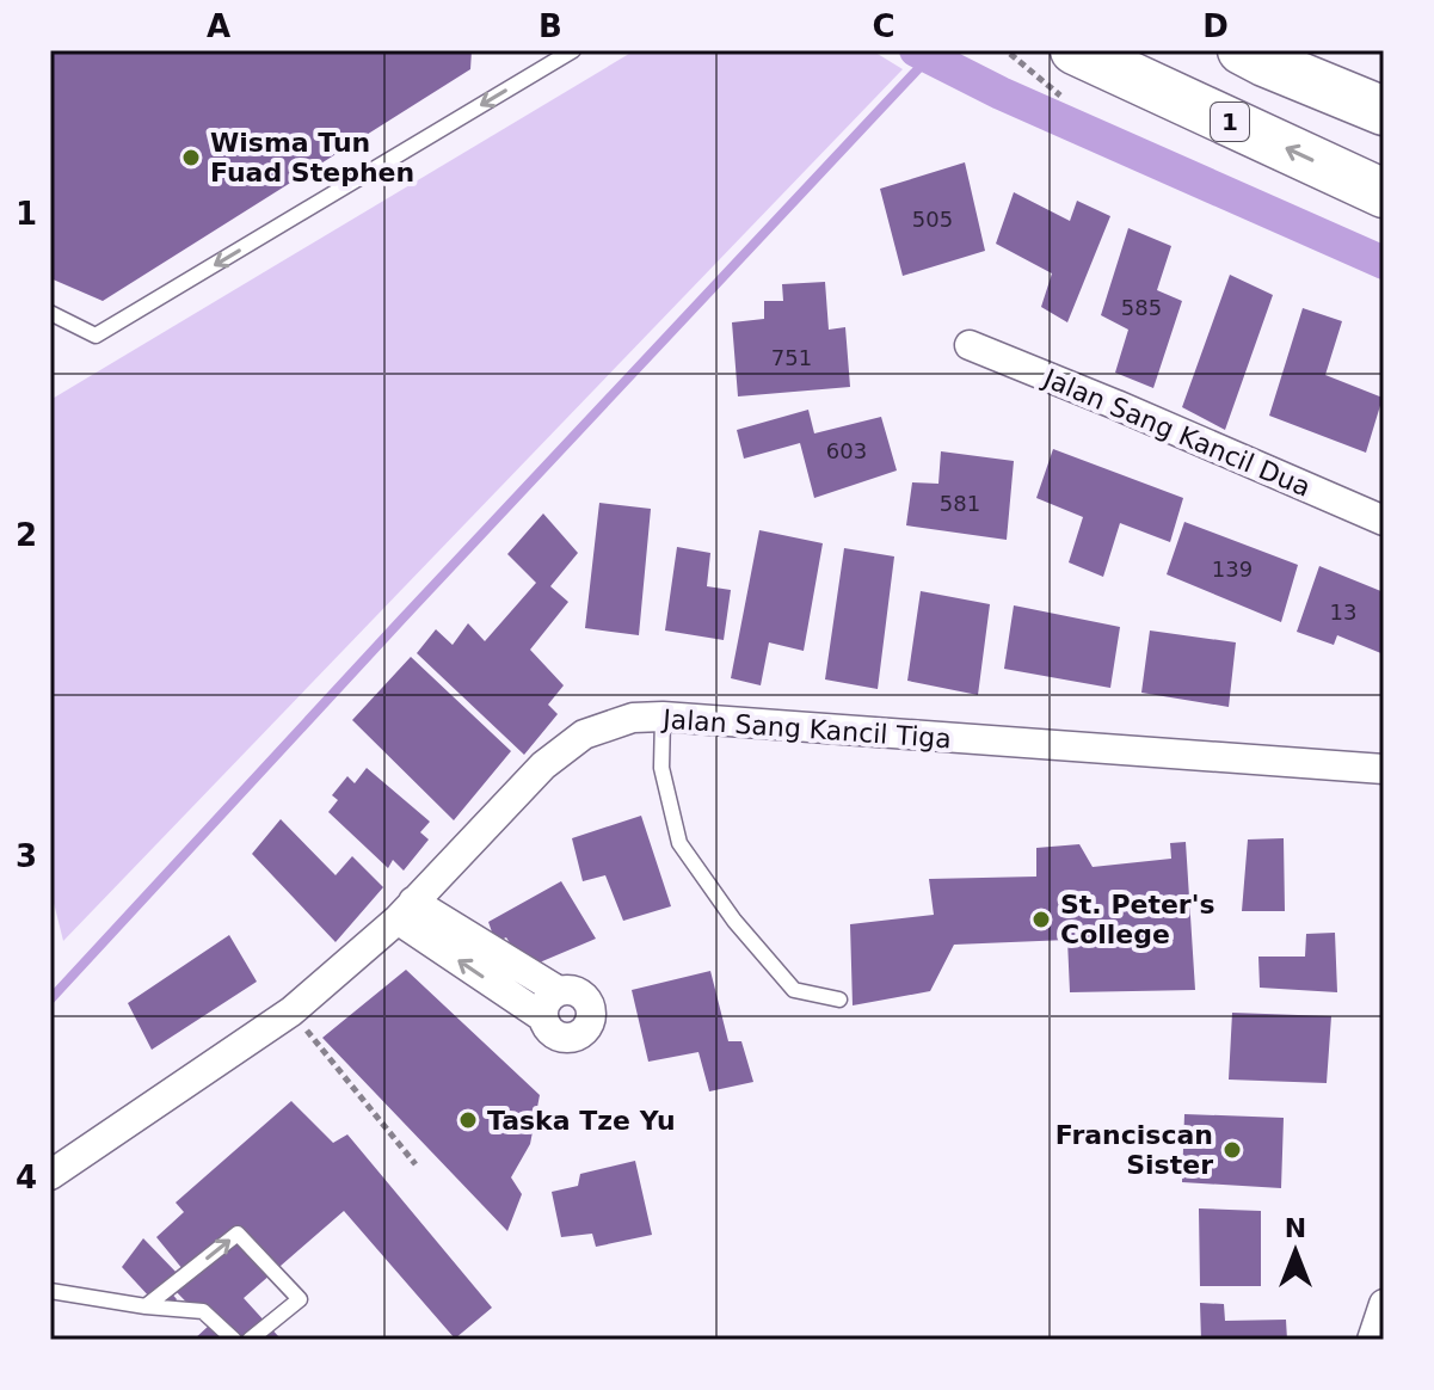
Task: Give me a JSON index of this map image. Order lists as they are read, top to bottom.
{
  "streets": {
    "main road": ["1"],
    "street": ["Jalan Sang Kancil Dua", "Jalan Sang Kancil Tiga"]
  },
  "places": [
    "Wisma Tun Fuad Stephen",
    "St. Peter's College",
    "Taska Tze Yu",
    "Franciscan Sister"
  ],
  "house_numbers": [
    "505",
    "585",
    "751",
    "603",
    "581",
    "139",
    "13"
  ],
  "north": "top",
  "grid": {
    "columns": [
      "A",
      "B",
      "C",
      "D"
    ],
    "rows": [
      "1",
      "2",
      "3",
      "4"
    ]
  }
}
